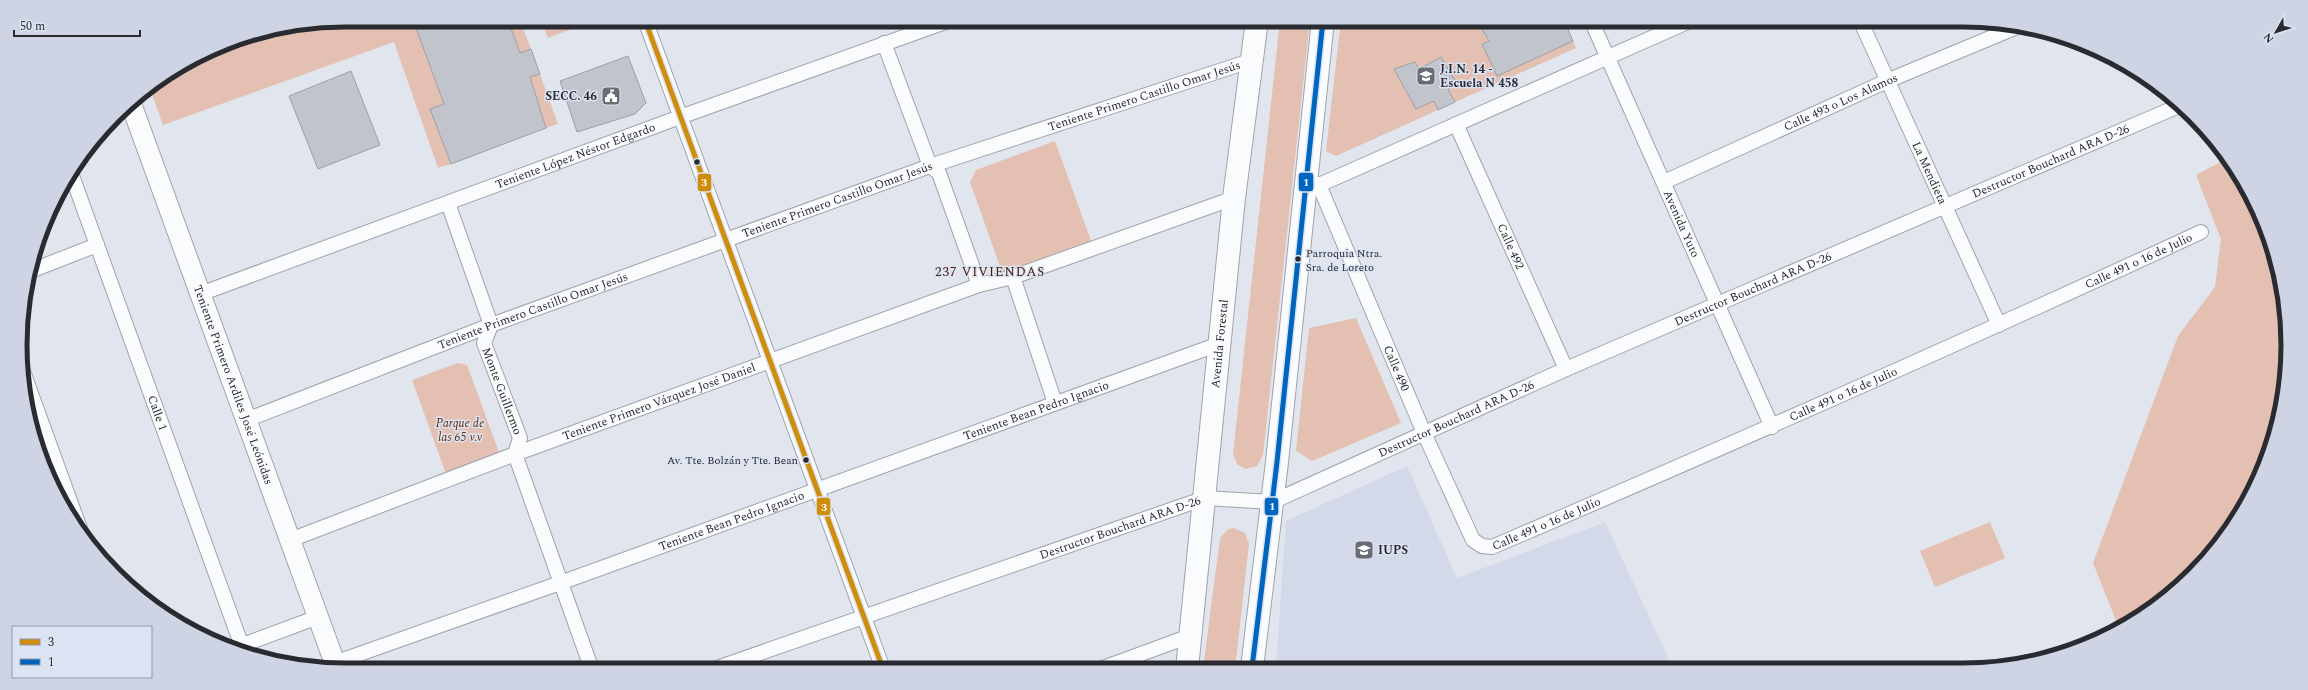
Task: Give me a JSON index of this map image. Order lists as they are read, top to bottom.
{
  "streets": {
    "main road": ["Avenida Forestal"],
    "street": [
      "Teniente Primero Castillo Omar Jesús",
      "Calle 493 o Los Alamos",
      "Teniente López Néstor Edgardo",
      "Destructor Bouchard ARA D-26",
      "La Mendieta",
      "Avenida Yuto",
      "Calle 492",
      "Calle 491 o 16 de Julio",
      "Calle 490",
      "Teniente Primero Ardiles José Leónidas",
      "Monte Guillermo",
      "Teniente Primero Vázquez José Daniel",
      "Teniente Bean Pedro Ignacio",
      "Calle 1"
    ]
  },
  "crossings": [
    ["Teniente Primero Castillo Omar Jesús", "Avenida Forestal"],
    ["Teniente Primero Castillo Omar Jesús", "Teniente Primero Ardiles José Leónidas"],
    ["Teniente Primero Castillo Omar Jesús", "Monte Guillermo"],
    ["Calle 493 o Los Alamos", "La Mendieta"],
    ["Calle 493 o Los Alamos", "Avenida Yuto"],
    ["Teniente López Néstor Edgardo", "Teniente Primero Ardiles José Leónidas"],
    ["Destructor Bouchard ARA D-26", "La Mendieta"],
    ["Destructor Bouchard ARA D-26", "Avenida Yuto"],
    ["Destructor Bouchard ARA D-26", "Calle 492"],
    ["Destructor Bouchard ARA D-26", "Avenida Forestal"],
    ["Destructor Bouchard ARA D-26", "Calle 490"],
    ["La Mendieta", "Calle 491 o 16 de Julio"],
    ["Avenida Yuto", "Calle 491 o 16 de Julio"],
    ["Calle 491 o 16 de Julio", "Calle 490"],
    ["Avenida Forestal", "Teniente Primero Vázquez José Daniel"],
    ["Avenida Forestal", "Teniente Bean Pedro Ignacio"],
    ["Teniente Primero Ardiles José Leónidas", "Teniente Primero Vázquez José Daniel"],
    ["Monte Guillermo", "Teniente Primero Vázquez José Daniel"],
    ["Monte Guillermo", "Teniente Bean Pedro Ignacio"]
  ],
  "districts": ["237 VIVIENDAS"],
  "parks": ["Parque de las 65 v.v"],
  "places": {
    "school or university": ["J.I.N. 14 - Escuela N 458", "IUPS"],
    "public building": ["SECC. 46"],
    "other": ["Parroquia Ntra. Sra. de Loreto", "Av. Tte. Bolzán y Tte. Bean"]
  },
  "lines": ["transit line 3", "transit line 1"],
  "legend": ["3", "1"],
  "scale_bar": "50 m",
  "north": "bottom left"
}
